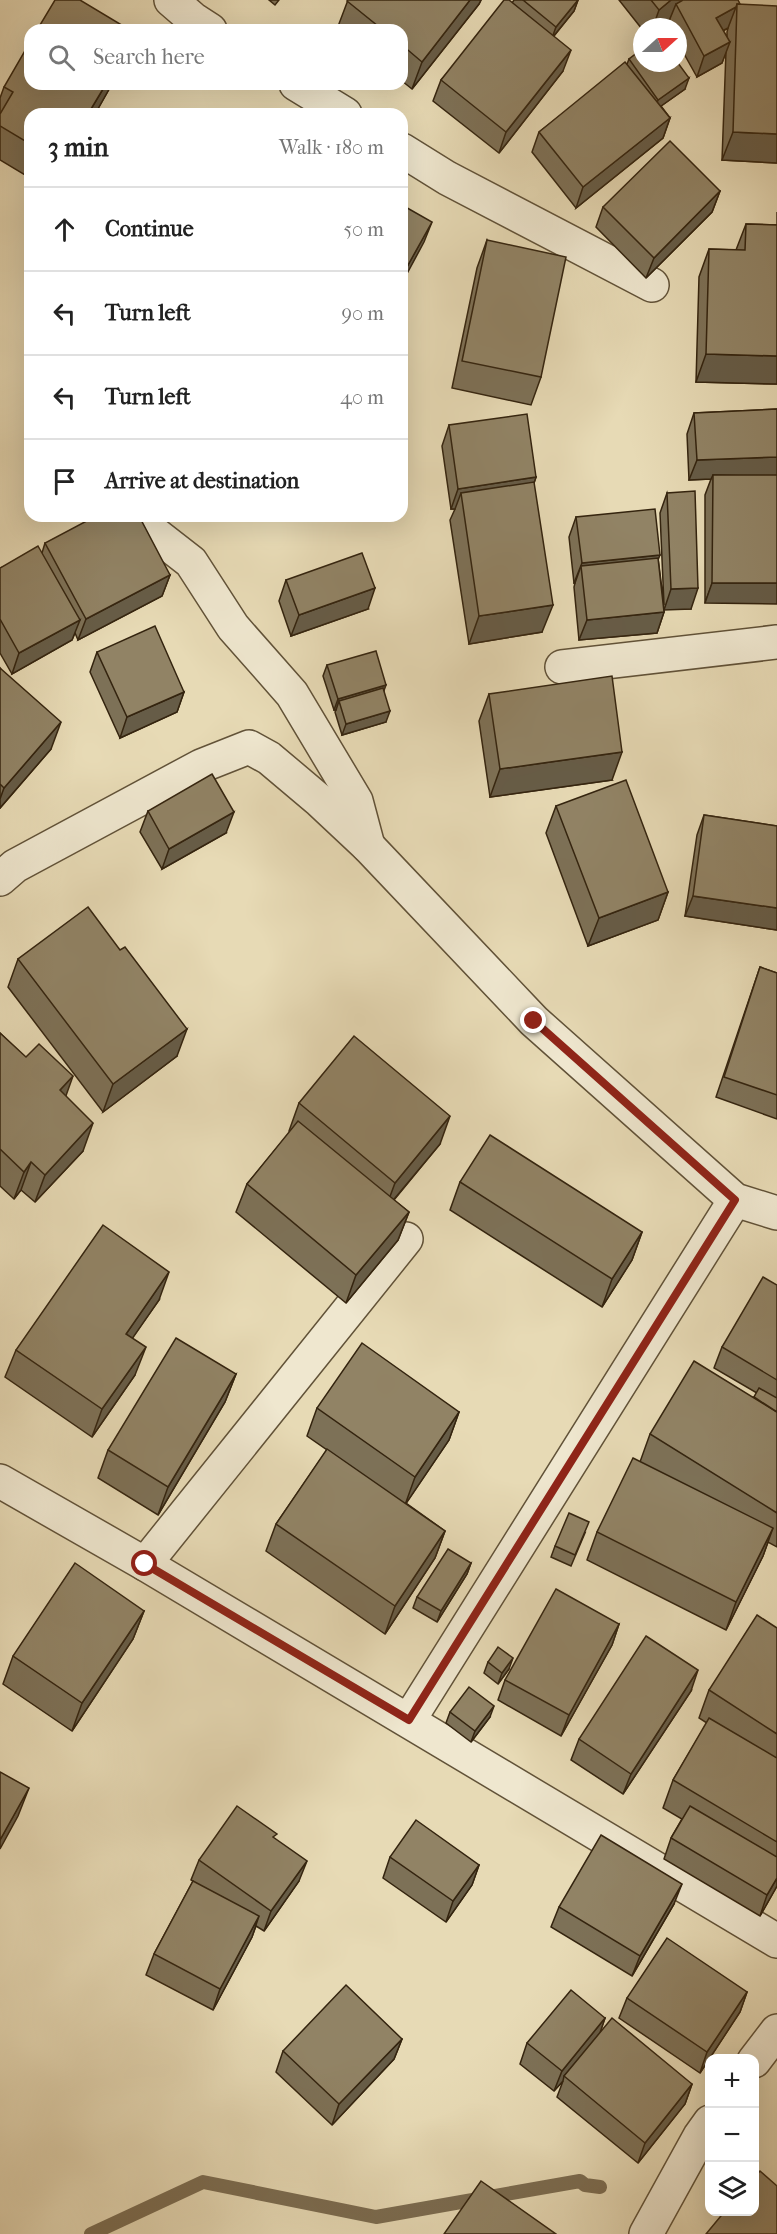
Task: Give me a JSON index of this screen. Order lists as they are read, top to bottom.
{
  "north": "right",
  "page": {
    "search": "Search here",
    "heading": ["3 min", "Walk · 180 m"],
    "list": [
      ["Continue", "50 m"],
      ["Turn left", "90 m"],
      ["Turn left", "40 m"],
      "Arrive at destination"
    ],
    "map_buttons": ["+", "−"]
  }
}
